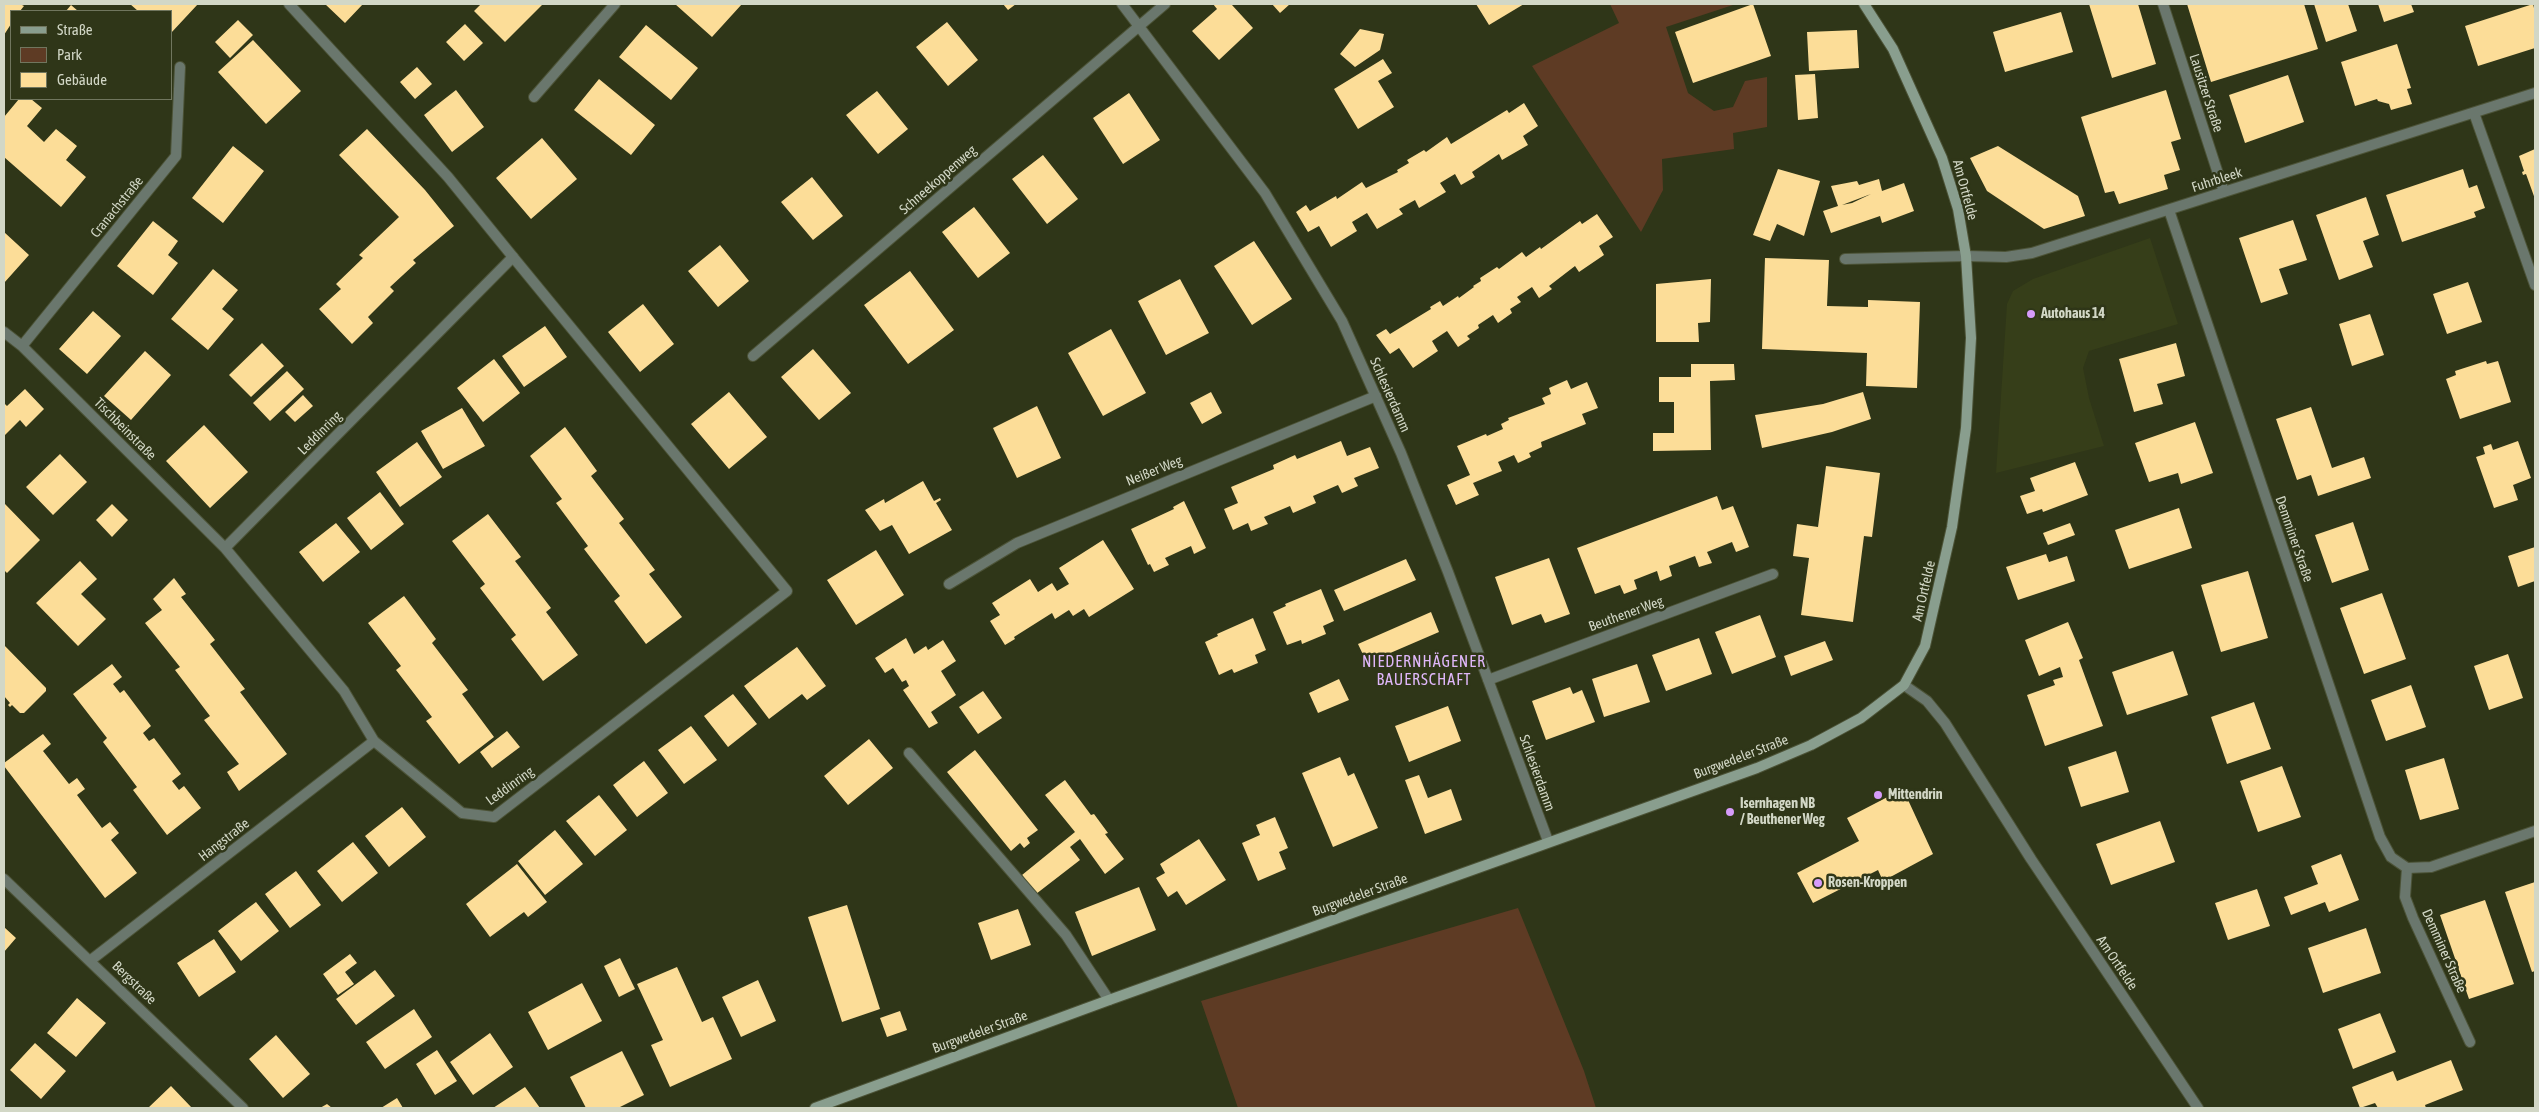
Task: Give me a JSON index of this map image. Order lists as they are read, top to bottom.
{
  "streets": {
    "main road": ["Am Ortfelde", "Burgwedeler Straße"],
    "street": [
      "Lausitzer Straße",
      "Schneekoppenweg",
      "Fuhrbleek",
      "Cranachstraße",
      "Schlesierdamm",
      "Tischbeinstraße",
      "Leddinring",
      "Neißer Weg",
      "Demminer Straße",
      "Beuthener Weg",
      "Hangstraße",
      "Bergstraße"
    ]
  },
  "crossings": [
    ["Lausitzer Straße", "Fuhrbleek"],
    ["Schneekoppenweg", "Schlesierdamm"],
    ["Fuhrbleek", "Am Ortfelde"],
    ["Fuhrbleek", "Demminer Straße"],
    ["Am Ortfelde", "Burgwedeler Straße"],
    ["Cranachstraße", "Tischbeinstraße"],
    ["Schlesierdamm", "Neißer Weg"],
    ["Schlesierdamm", "Beuthener Weg"],
    ["Schlesierdamm", "Burgwedeler Straße"],
    ["Tischbeinstraße", "Leddinring"],
    ["Leddinring", "Hangstraße"],
    ["Hangstraße", "Bergstraße"]
  ],
  "districts": ["NIEDERNHÄGENER BAUERSCHAFT"],
  "places": [
    "Autohaus 14",
    "Mittendrin",
    "Isernhagen NB / Beuthener Weg",
    "Rosen-Kroppen"
  ],
  "legend": ["Straße", "Park", "Gebäude"]
}
